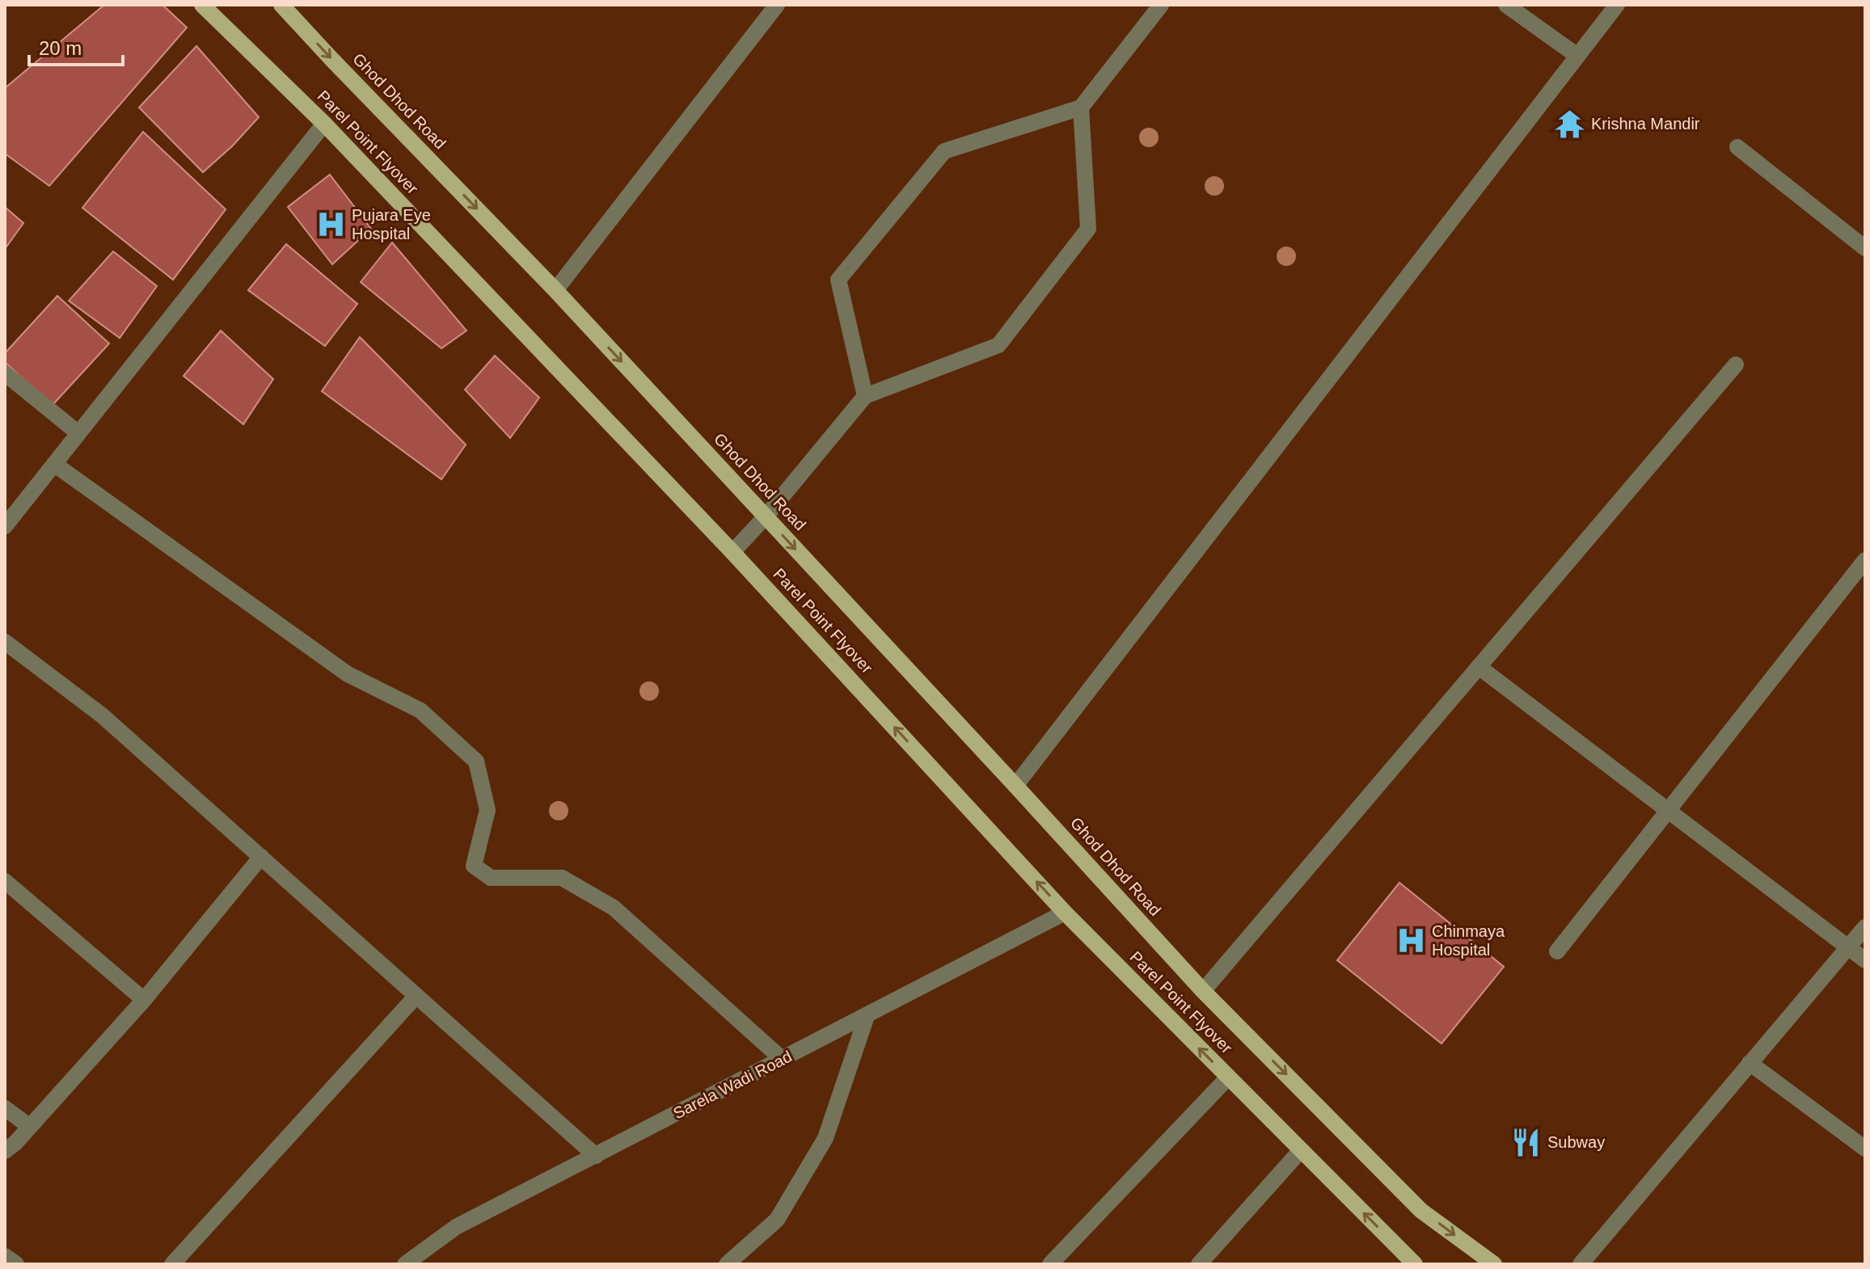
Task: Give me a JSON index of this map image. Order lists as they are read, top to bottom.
{
  "streets": {
    "main road": ["Ghod Dhod Road", "Parel Point Flyover"],
    "street": ["Sarela Wadi Road"]
  },
  "crossings": [
    ["Parel Point Flyover", "Sarela Wadi Road"]
  ],
  "one_way": ["Ghod Dhod Road", "Parel Point Flyover"],
  "places": {
    "temple": ["Krishna Mandir"],
    "hospital": ["Pujara Eye Hospital", "Chinmaya Hospital"],
    "restaurant": ["Subway"]
  },
  "scale_bar": "20 m"
}
